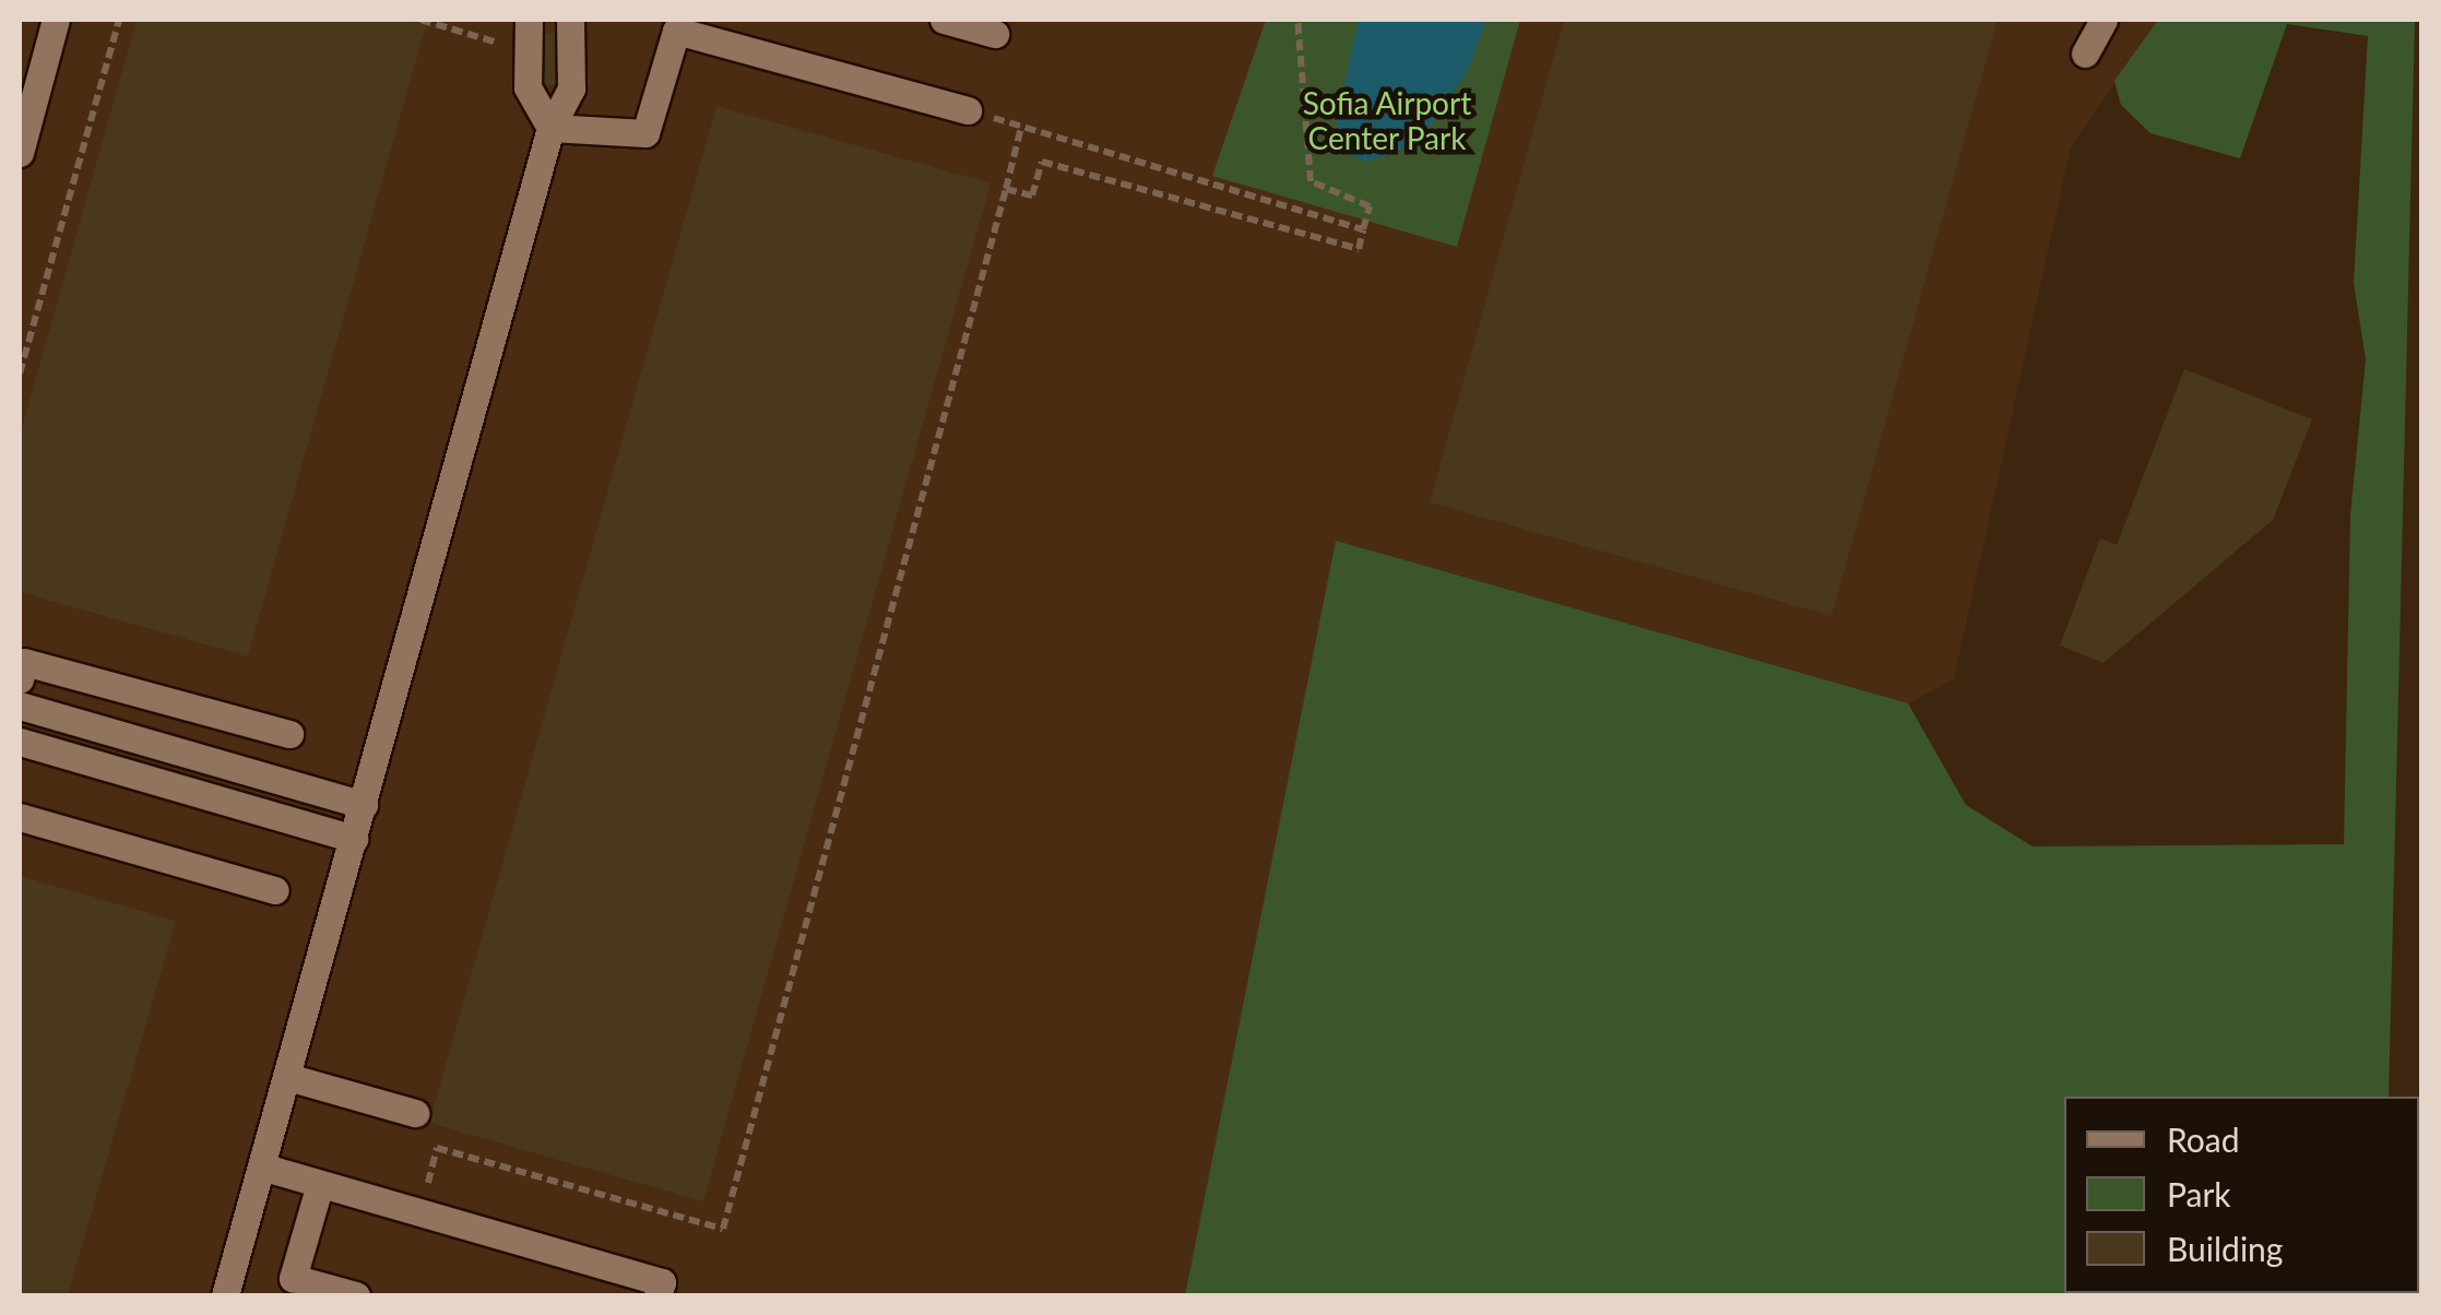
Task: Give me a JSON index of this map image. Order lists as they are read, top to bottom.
{
  "parks": ["Sofia Airport Center Park"],
  "legend": ["Road", "Park", "Building"]
}
